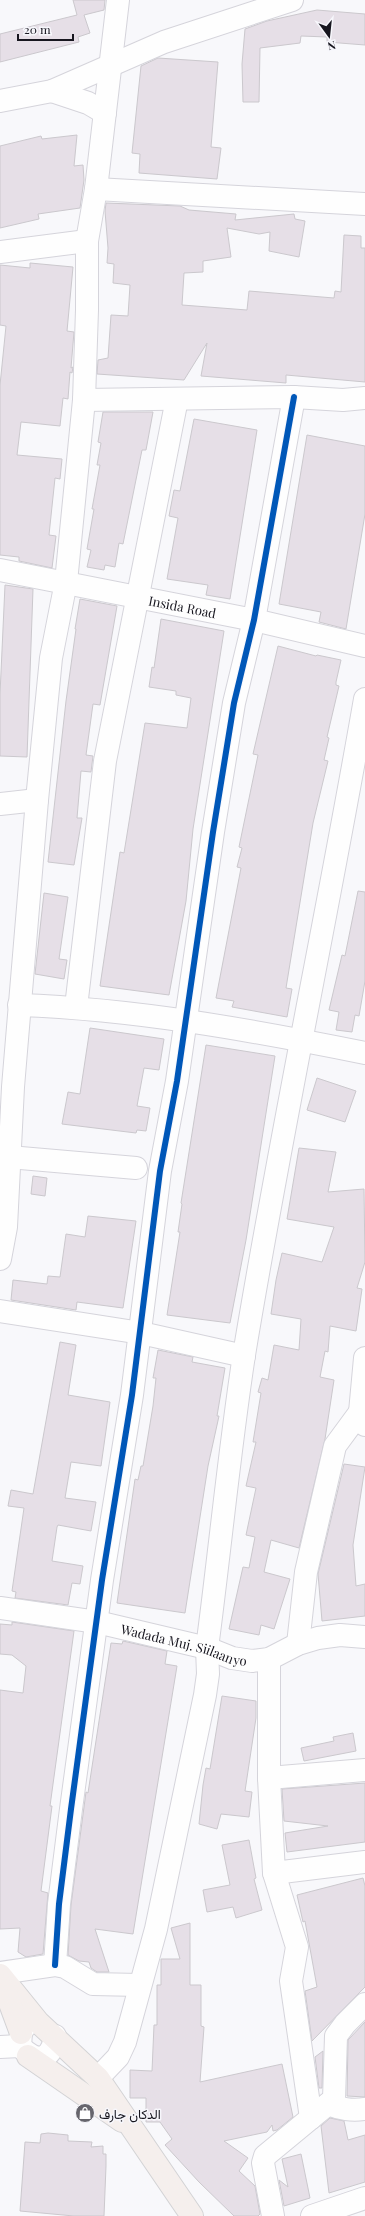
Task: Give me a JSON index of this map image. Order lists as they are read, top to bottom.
{
  "streets": {
    "street": ["Insida Road", "Wadada Muj. Siilaanyo"]
  },
  "places": {
    "shop": ["الدكان جارف"]
  },
  "scale_bar": "20 m",
  "north": "bottom"
}
